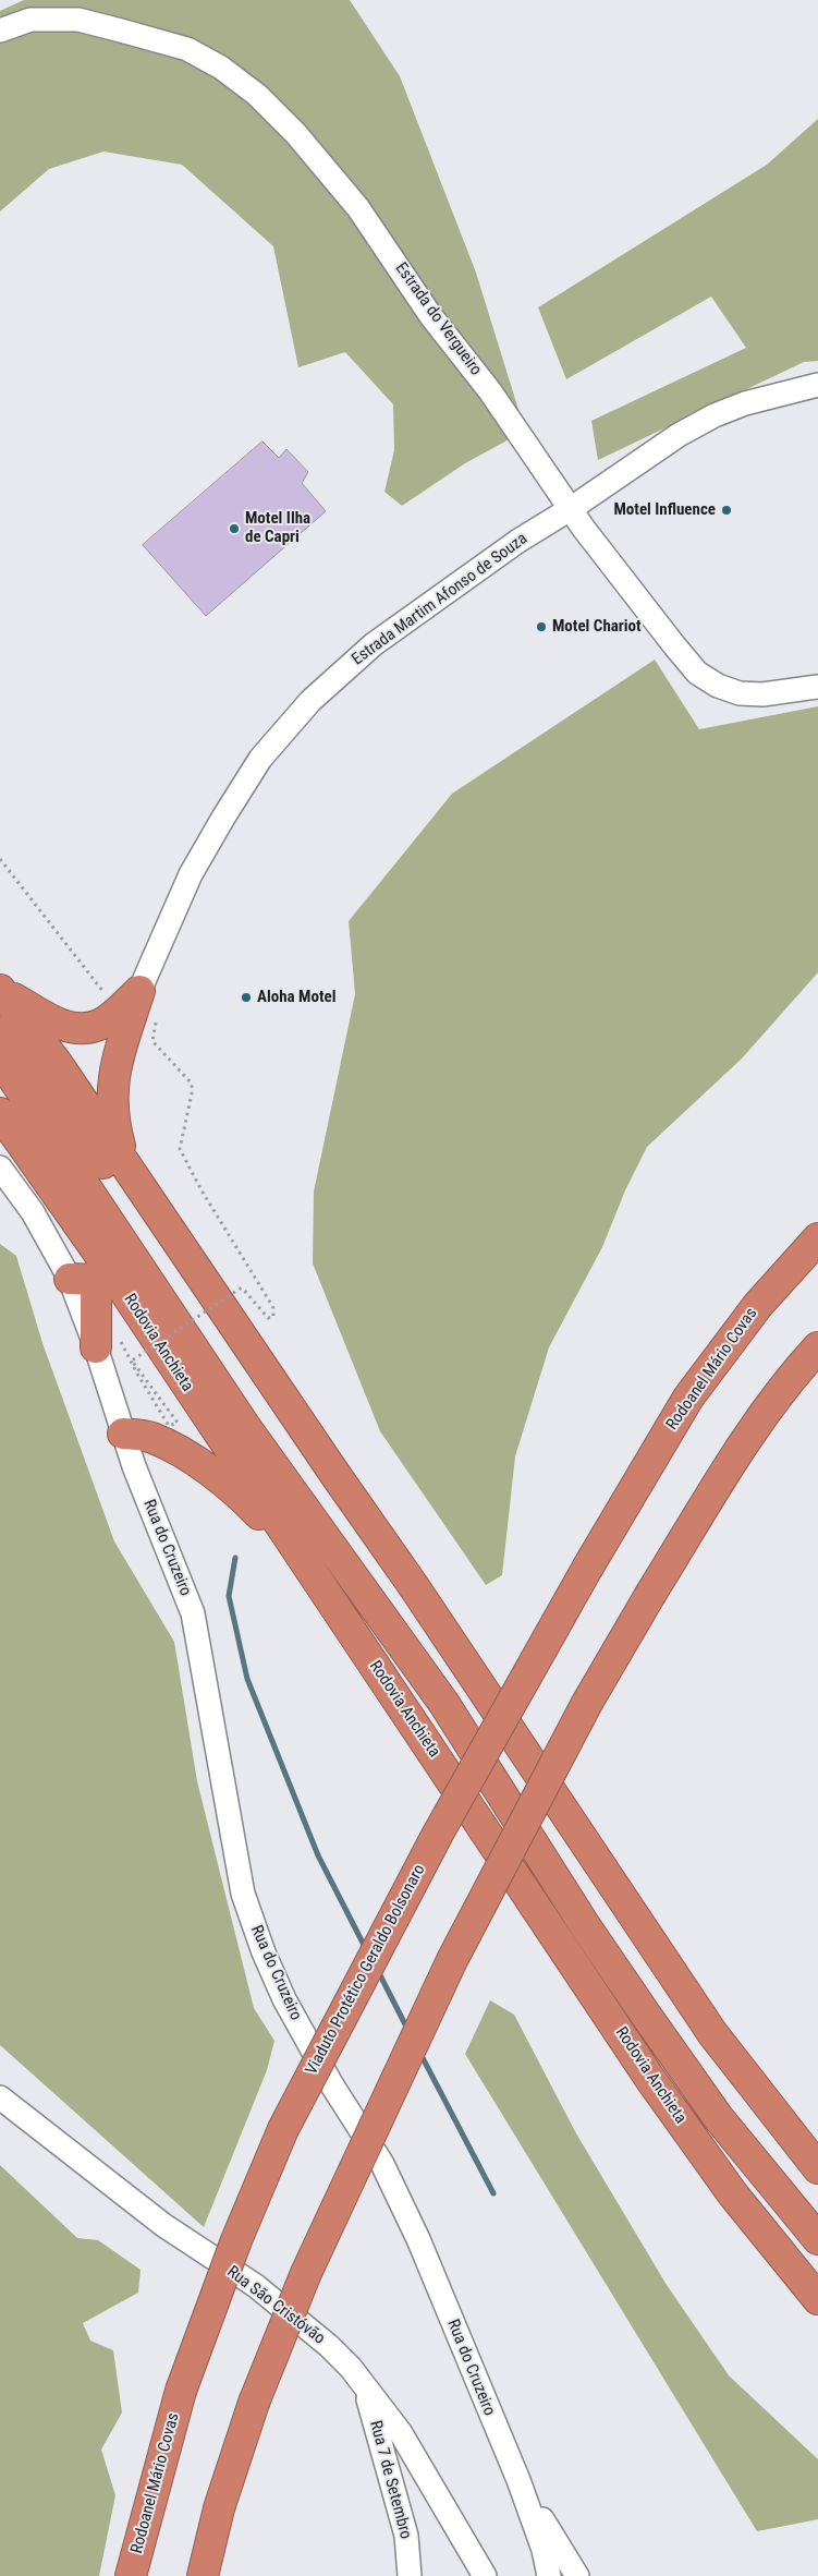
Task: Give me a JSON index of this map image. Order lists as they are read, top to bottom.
{
  "streets": {
    "highway": ["Rodovia Anchieta", "Rodoanel Mário Covas", "Viaduto Protético Geraldo Bolsonaro"],
    "street": [
      "Estrada do Vergueiro",
      "Estrada Martim Afonso de Souza",
      "Rua do Cruzeiro",
      "Rua São Cristóvão",
      "Rua 7 de Setembro"
    ]
  },
  "crossings": [
    ["Estrada do Vergueiro", "Estrada Martim Afonso de Souza"],
    ["Rodoanel Mário Covas", "Viaduto Protético Geraldo Bolsonaro"],
    ["Rua São Cristóvão", "Rua 7 de Setembro"]
  ],
  "places": [
    "Motel Influence",
    "Motel Ilha de Capri",
    "Motel Chariot",
    "Aloha Motel"
  ]
}
